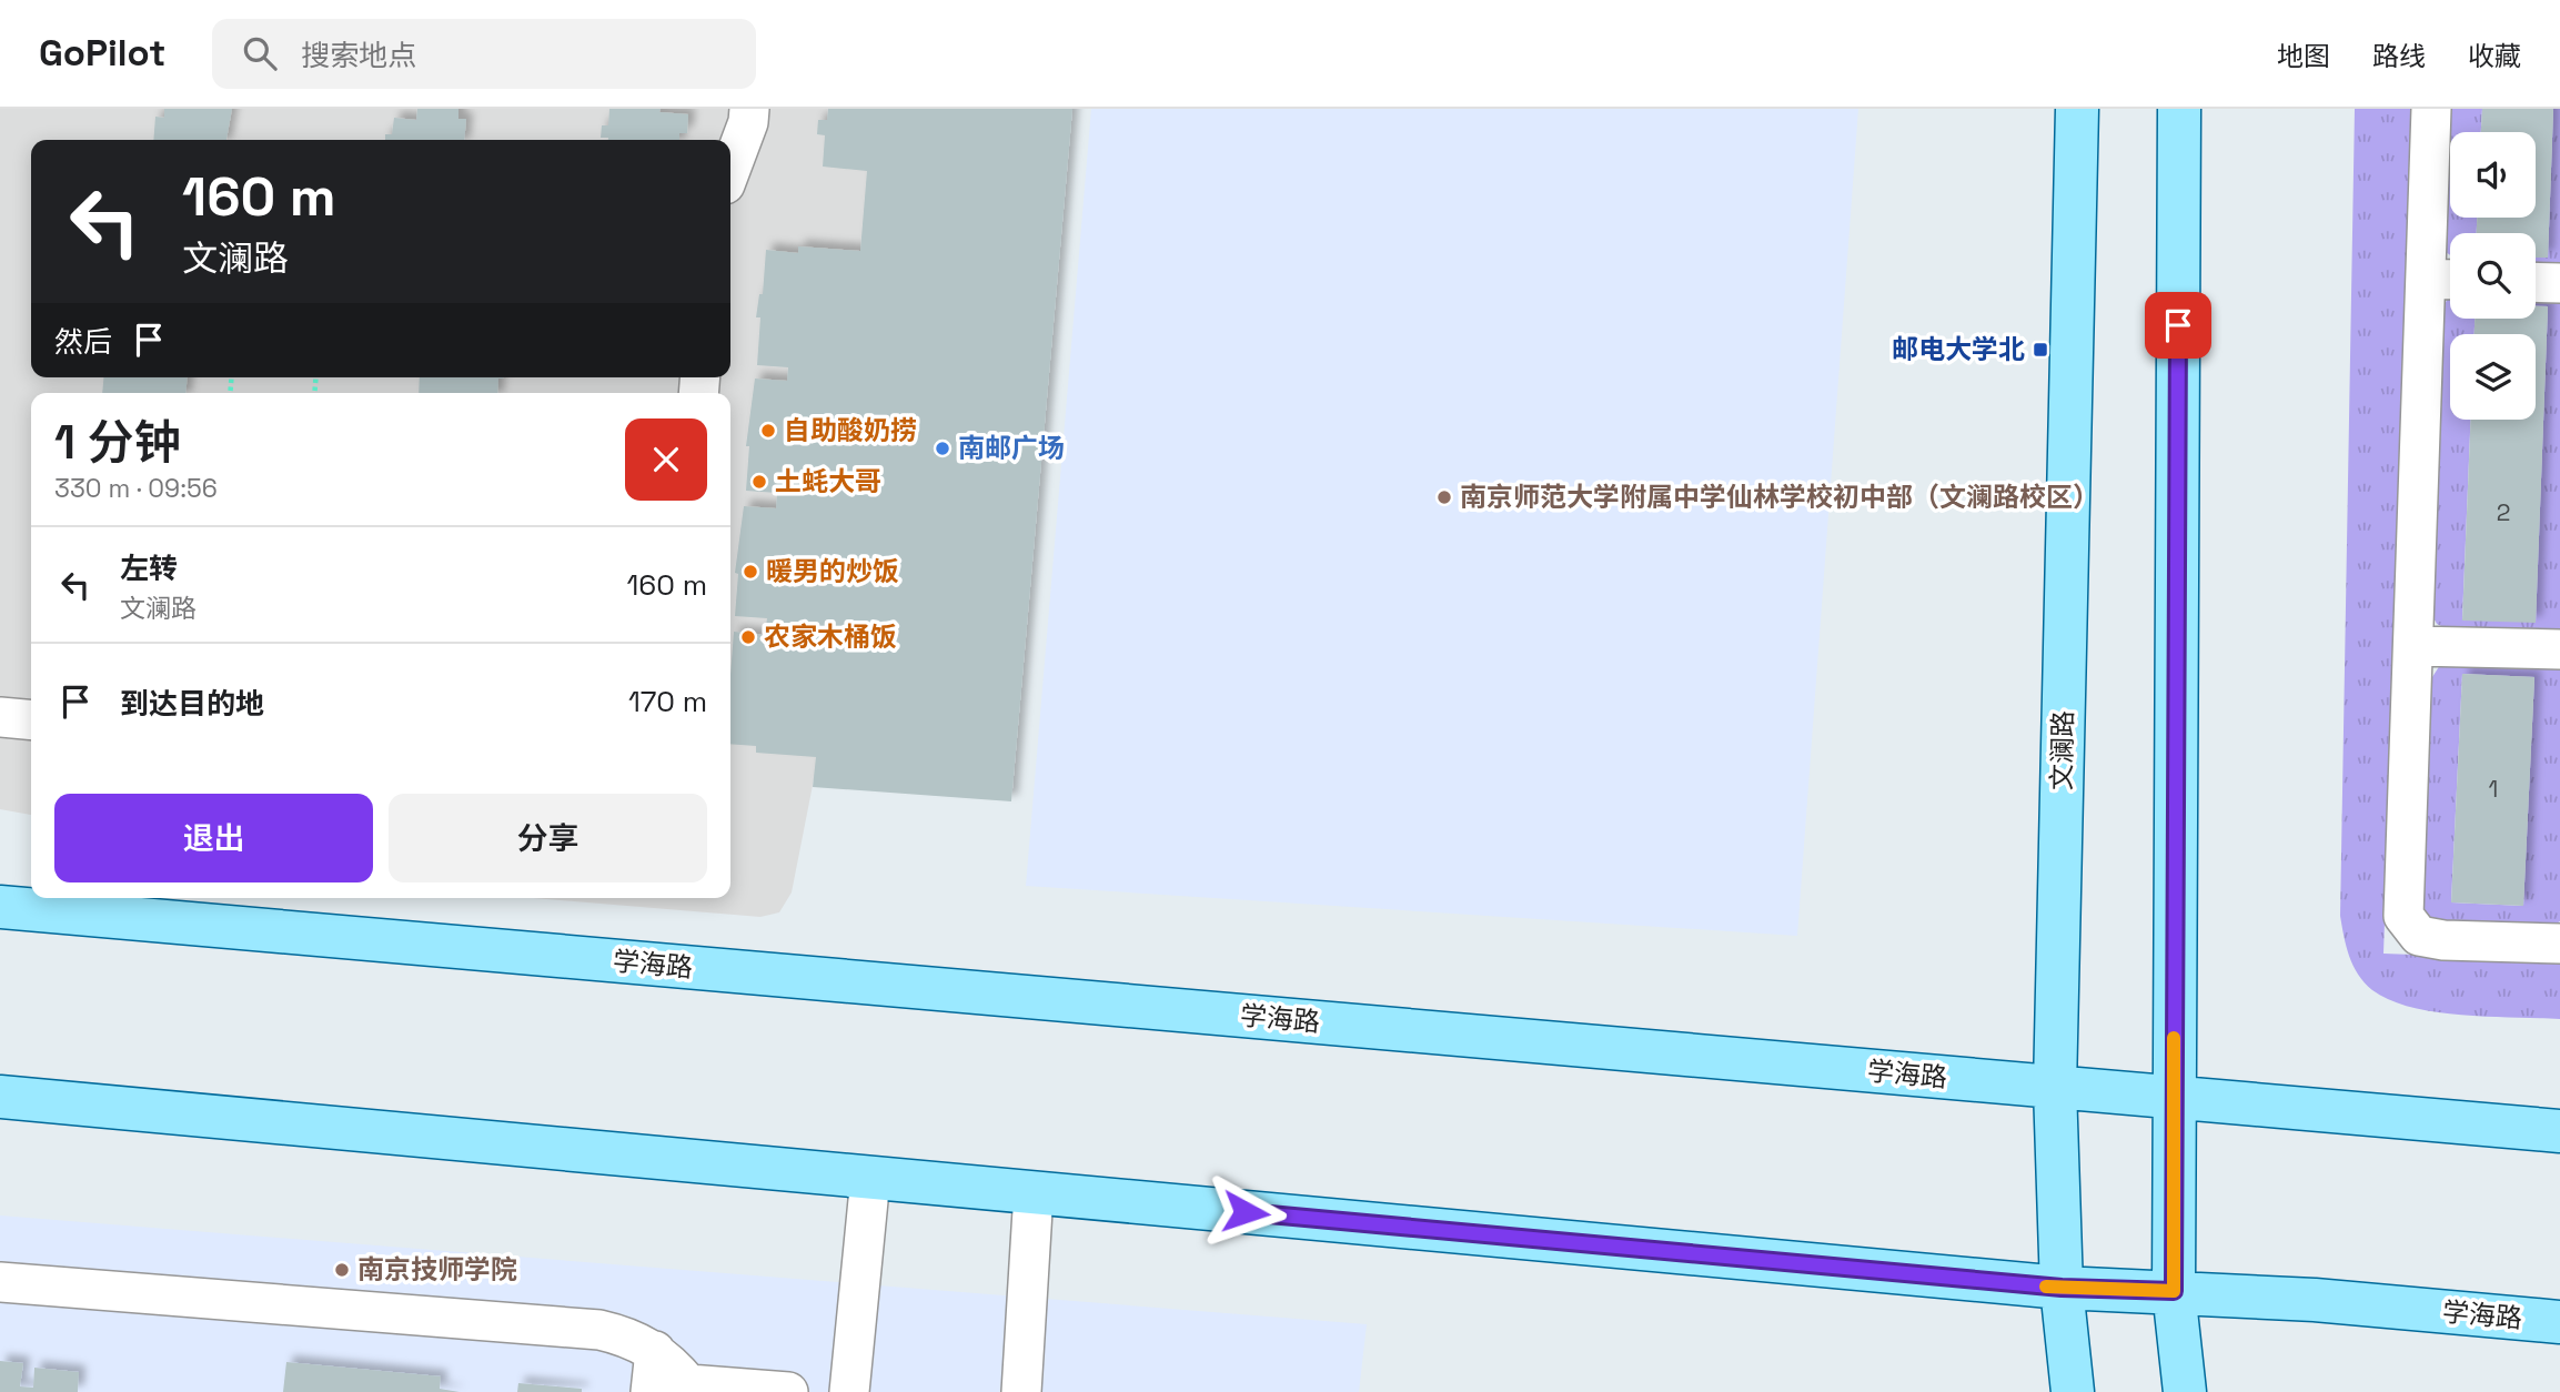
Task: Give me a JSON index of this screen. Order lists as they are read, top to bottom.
{
  "streets": {
    "main road": ["文澜路", "学海路"]
  },
  "crossings": [
    ["文澜路", "学海路"]
  ],
  "places": {
    "transit": ["邮电大学北"],
    "other": [
      "自助酸奶捞",
      "南邮广场",
      "土蚝大哥",
      "南京师范大学附属中学仙林学校初中部（文澜路校区）",
      "暖男的炒饭",
      "农家木桶饭",
      "南京技师学院"
    ]
  },
  "house_numbers": ["2", "1"],
  "page": {
    "header": "GoPilot",
    "search": "搜索地点",
    "nav": ["地图", "路线", "收藏"],
    "turn": ["160 m", "文澜路"],
    "then": "然后",
    "heading": ["1 分钟", "330 m · 09:56"],
    "list": [
      {
        "name": "左转",
        "note": "文澜路",
        "value": "160 m"
      },
      {
        "name": "到达目的地",
        "value": "170 m"
      }
    ],
    "buttons": ["退出", "分享"]
  }
}
